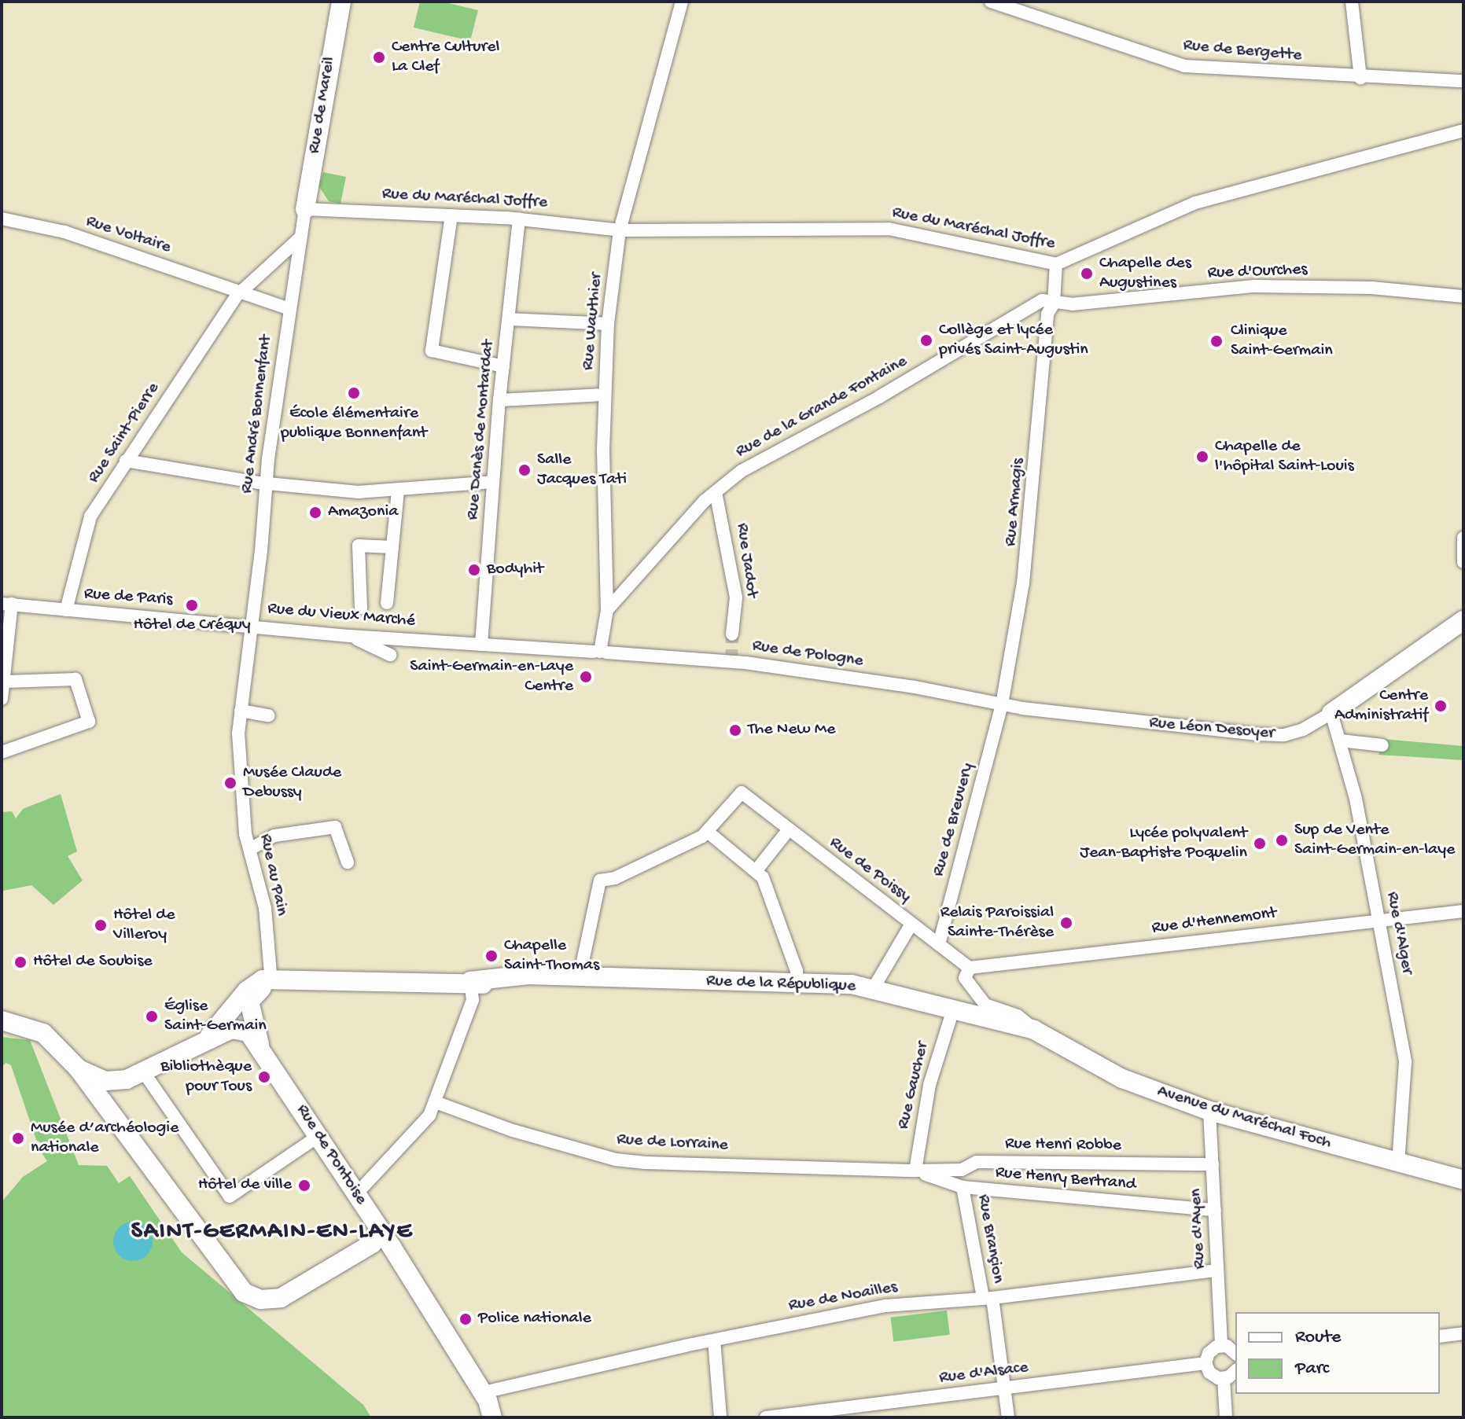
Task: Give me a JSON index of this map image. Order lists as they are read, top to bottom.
{
  "streets": {
    "main road": [
      "Rue de Mareil",
      "Rue Léon Desoyer",
      "Rue de la République",
      "Avenue du Maréchal Foch",
      "Rue de Pontoise"
    ],
    "street": [
      "Rue de Bergette",
      "Rue du Maréchal Joffre",
      "Rue Voltaire",
      "Rue d'Ourches",
      "Rue Wauthier",
      "Rue de la Grande Fontaine",
      "Rue André Bonnenfant",
      "Rue Danès de Montardat",
      "Rue Saint-Pierre",
      "Rue Armagis",
      "Rue Jadot",
      "Rue de Paris",
      "Rue du Vieux Marché",
      "Rue de Pologne",
      "Rue de Breuvery",
      "Rue de Poissy",
      "Rue au Pain",
      "Rue d'Hennemont",
      "Rue d'Alger",
      "Rue Gaucher",
      "Rue de Lorraine",
      "Rue Henri Robbe",
      "Rue Henry Bertrand",
      "Rue d'Ayen",
      "Rue Brançion",
      "Rue de Noailles",
      "Rue d'Alsace"
    ]
  },
  "crossings": [
    ["Rue de Mareil", "Rue du Maréchal Joffre"],
    ["Rue de Mareil", "Rue André Bonnenfant"],
    ["Rue du Maréchal Joffre", "Rue Wauthier"],
    ["Rue du Maréchal Joffre", "Rue André Bonnenfant"],
    ["Rue du Maréchal Joffre", "Rue Danès de Montardat"],
    ["Rue du Maréchal Joffre", "Rue Armagis"],
    ["Rue Voltaire", "Rue André Bonnenfant"],
    ["Rue Voltaire", "Rue Saint-Pierre"],
    ["Rue d'Ourches", "Rue de la Grande Fontaine"],
    ["Rue d'Ourches", "Rue Armagis"],
    ["Rue Wauthier", "Rue de la Grande Fontaine"],
    ["Rue Wauthier", "Rue de Pologne"],
    ["Rue de la Grande Fontaine", "Rue Armagis"],
    ["Rue de la Grande Fontaine", "Rue Jadot"],
    ["Rue André Bonnenfant", "Rue Saint-Pierre"],
    ["Rue André Bonnenfant", "Rue de Paris"],
    ["Rue André Bonnenfant", "Rue du Vieux Marché"],
    ["Rue André Bonnenfant", "Rue au Pain"],
    ["Rue Danès de Montardat", "Rue de Pologne"],
    ["Rue Saint-Pierre", "Rue de Paris"],
    ["Rue Armagis", "Rue de Pologne"],
    ["Rue Armagis", "Rue Léon Desoyer"],
    ["Rue Armagis", "Rue de Breuvery"],
    ["Rue de Paris", "Rue du Vieux Marché"],
    ["Rue de Paris", "Rue au Pain"],
    ["Rue du Vieux Marché", "Rue de Pologne"],
    ["Rue du Vieux Marché", "Rue au Pain"],
    ["Rue de Pologne", "Rue Léon Desoyer"],
    ["Rue de Pologne", "Rue de Breuvery"],
    ["Rue Léon Desoyer", "Rue de Breuvery"],
    ["Rue Léon Desoyer", "Rue d'Alger"],
    ["Rue de Breuvery", "Rue de Poissy"],
    ["Rue de Poissy", "Rue d'Hennemont"],
    ["Rue de Poissy", "Rue de la République"],
    ["Rue de Poissy", "Avenue du Maréchal Foch"],
    ["Rue au Pain", "Rue de la République"],
    ["Rue au Pain", "Rue de Pontoise"],
    ["Rue d'Hennemont", "Rue d'Alger"],
    ["Rue d'Alger", "Avenue du Maréchal Foch"],
    ["Rue de la République", "Rue Gaucher"],
    ["Rue de la République", "Avenue du Maréchal Foch"],
    ["Rue de la République", "Rue de Pontoise"],
    ["Rue Gaucher", "Rue de Lorraine"],
    ["Rue Gaucher", "Rue Henri Robbe"],
    ["Rue Gaucher", "Rue Henry Bertrand"],
    ["Avenue du Maréchal Foch", "Rue d'Ayen"],
    ["Rue de Lorraine", "Rue Henri Robbe"],
    ["Rue de Lorraine", "Rue Henry Bertrand"],
    ["Rue Henri Robbe", "Rue Henry Bertrand"],
    ["Rue Henri Robbe", "Rue d'Ayen"],
    ["Rue de Pontoise", "Rue de Noailles"],
    ["Rue Henry Bertrand", "Rue d'Ayen"],
    ["Rue Henry Bertrand", "Rue Brançion"],
    ["Rue d'Ayen", "Rue de Noailles"],
    ["Rue Brançion", "Rue de Noailles"],
    ["Rue Brançion", "Rue d'Alsace"]
  ],
  "districts": ["SAINT-GERMAIN-EN-LAYE"],
  "places": [
    "Centre Culturel La Clef",
    "Chapelle des Augustines",
    "Collège et lycée privés Saint-Augustin",
    "Clinique Saint-Germain",
    "École élémentaire publique Bonnenfant",
    "Chapelle de l'hôpital Saint-Louis",
    "Salle Jacques Tati",
    "Amazonia",
    "Bodyhit",
    "Hôtel de Créquy",
    "Saint-Germain-en-Laye Centre",
    "Centre Administratif",
    "The New Me",
    "Musée Claude Debussy",
    "Sup de Vente Saint-Germain-en-laye",
    "Lycée polyvalent Jean-Baptiste Poquelin",
    "Relais Paroissial Sainte-Thérèse",
    "Hôtel de Villeroy",
    "Chapelle Saint-Thomas",
    "Hôtel de Soubise",
    "Église Saint-Germain",
    "Bibliothèque pour Tous",
    "Musée d’archéologie nationale",
    "Hôtel de ville",
    "Police nationale"
  ],
  "legend": ["Route", "Parc"]
}
